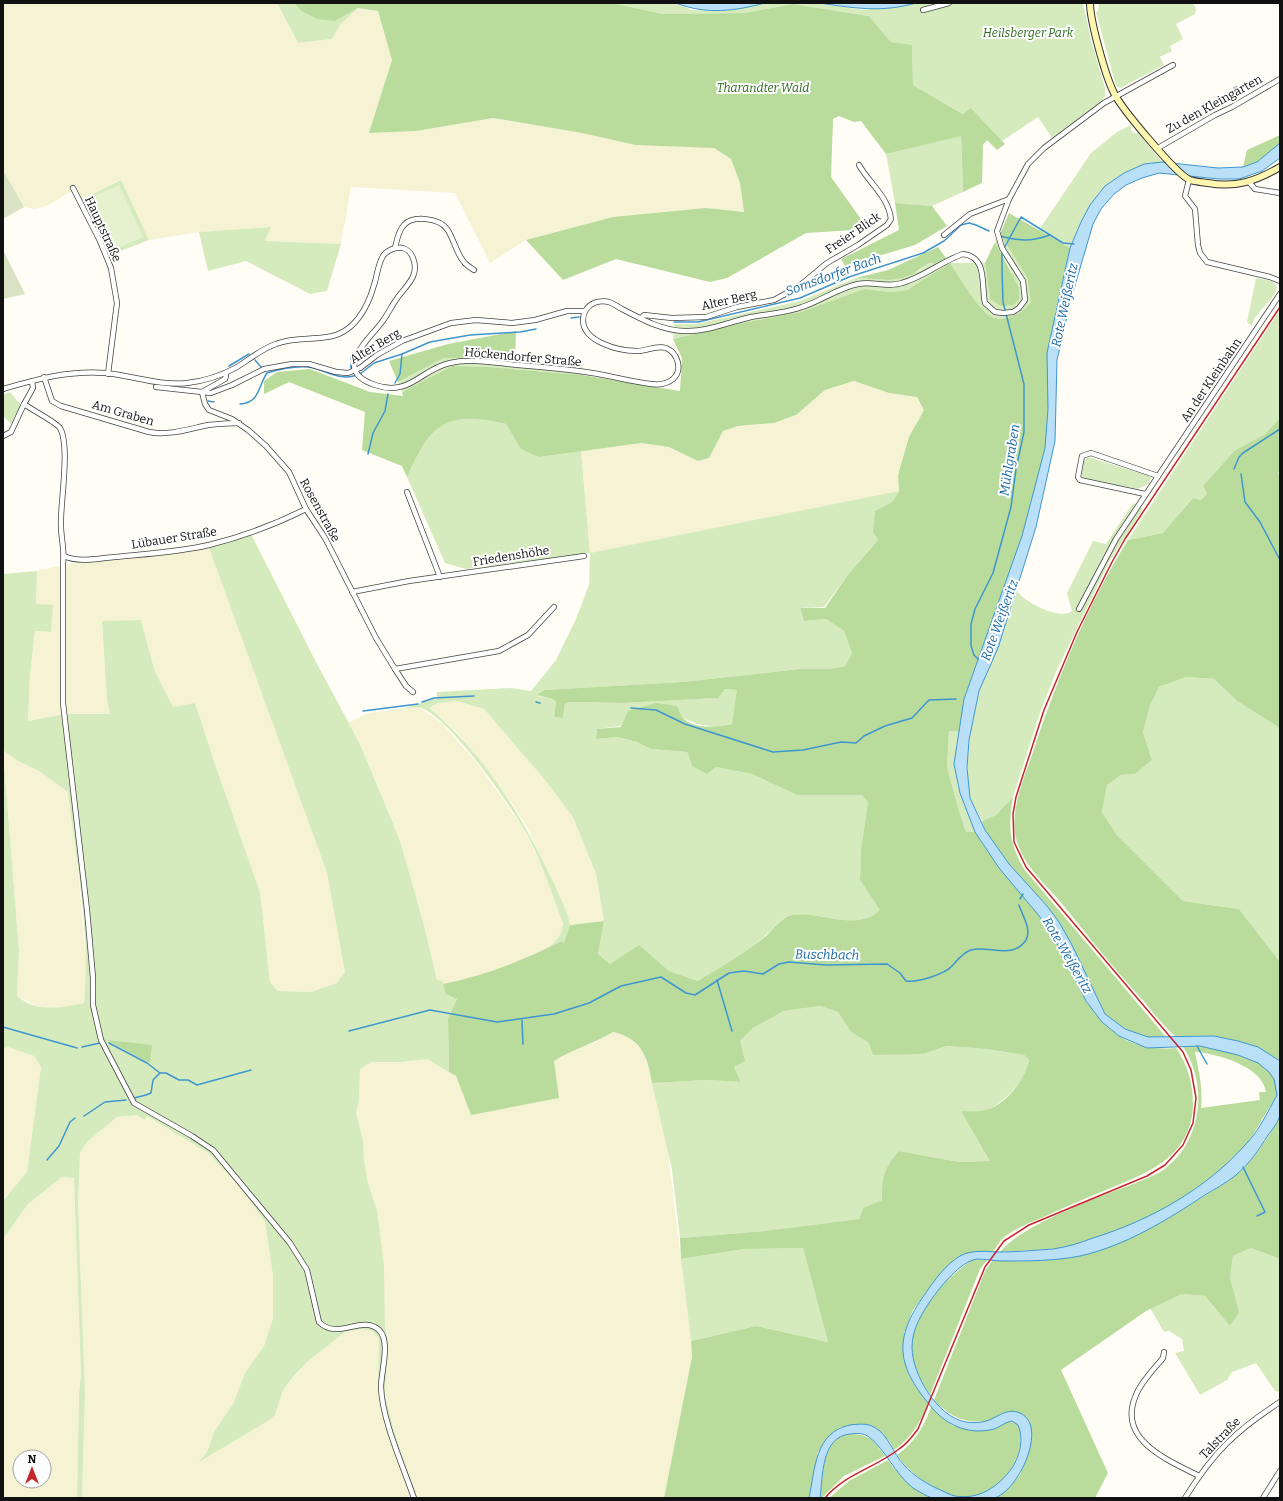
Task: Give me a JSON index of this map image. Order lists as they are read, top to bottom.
{
  "streets": {
    "street": [
      "Zu den Kleingärten",
      "Hauptstraße",
      "Freier Blick",
      "Alter Berg",
      "Höckendorfer Straße",
      "An der Kleinbahn",
      "Am Graben",
      "Rosenstraße",
      "Lübauer Straße",
      "Friedenshöhe",
      "Talstraße"
    ]
  },
  "crossings": [
    ["Freier Blick", "Alter Berg"],
    ["Alter Berg", "Höckendorfer Straße"],
    ["Alter Berg", "Rosenstraße"],
    ["Am Graben", "Rosenstraße"],
    ["Rosenstraße", "Lübauer Straße"],
    ["Rosenstraße", "Friedenshöhe"]
  ],
  "water": [
    "Somsdorfer Bach",
    "Rote Weißeritz",
    "Mühlgraben",
    "Buschbach"
  ],
  "parks": ["Heilsberger Park", "Tharandter Wald"],
  "north": "top"
}
